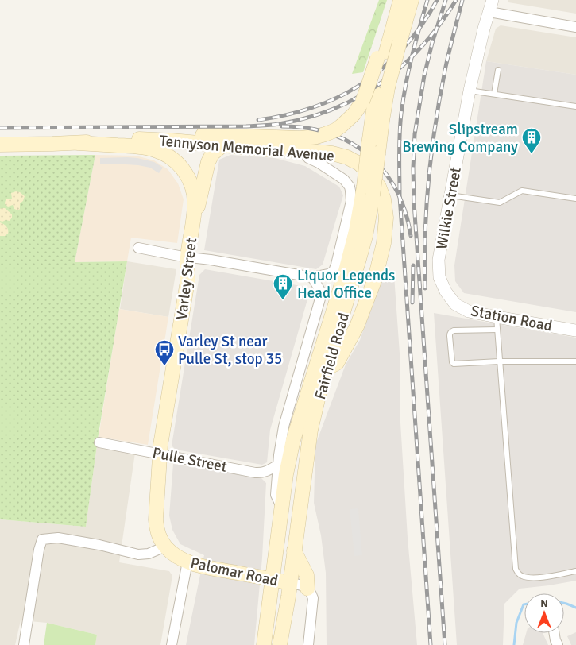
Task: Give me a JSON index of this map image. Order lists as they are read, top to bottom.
{
  "streets": {
    "main road": [
      "Tennyson Memorial Avenue",
      "Varley Street",
      "Fairfield Road",
      "Palomar Road"
    ],
    "street": ["Wilkie Street", "Station Road", "Pulle Street"]
  },
  "crossings": [
    ["Tennyson Memorial Avenue", "Varley Street"],
    ["Tennyson Memorial Avenue", "Fairfield Road"],
    ["Wilkie Street", "Station Road"],
    ["Varley Street", "Pulle Street"],
    ["Varley Street", "Palomar Road"],
    ["Fairfield Road", "Pulle Street"],
    ["Fairfield Road", "Palomar Road"]
  ],
  "places": {
    "building": ["Slipstream Brewing Company", "Liquor Legends Head Office"],
    "bus stop": ["Varley St near Pulle St, stop 35"]
  },
  "north": "top"
}
